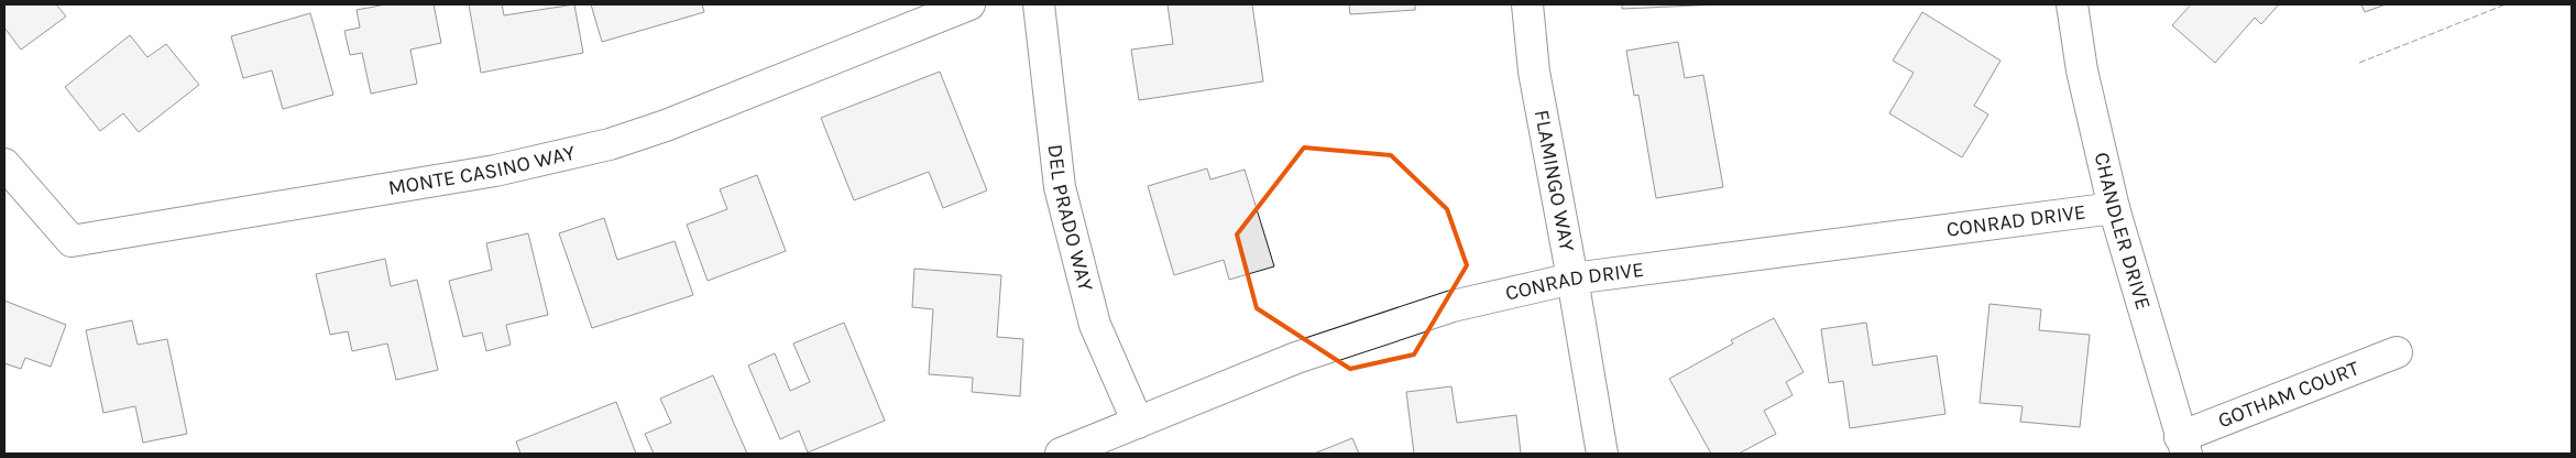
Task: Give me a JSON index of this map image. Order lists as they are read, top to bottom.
{
  "streets": {
    "street": [
      "MONTE CASINO WAY",
      "FLAMINGO WAY",
      "DEL PRADO WAY",
      "CONRAD DRIVE",
      "CHANDLER DRIVE",
      "GOTHAM COURT"
    ]
  },
  "crossings": [
    ["FLAMINGO WAY", "CONRAD DRIVE"],
    ["DEL PRADO WAY", "CONRAD DRIVE"],
    ["CONRAD DRIVE", "CHANDLER DRIVE"],
    ["CHANDLER DRIVE", "GOTHAM COURT"]
  ]
}
